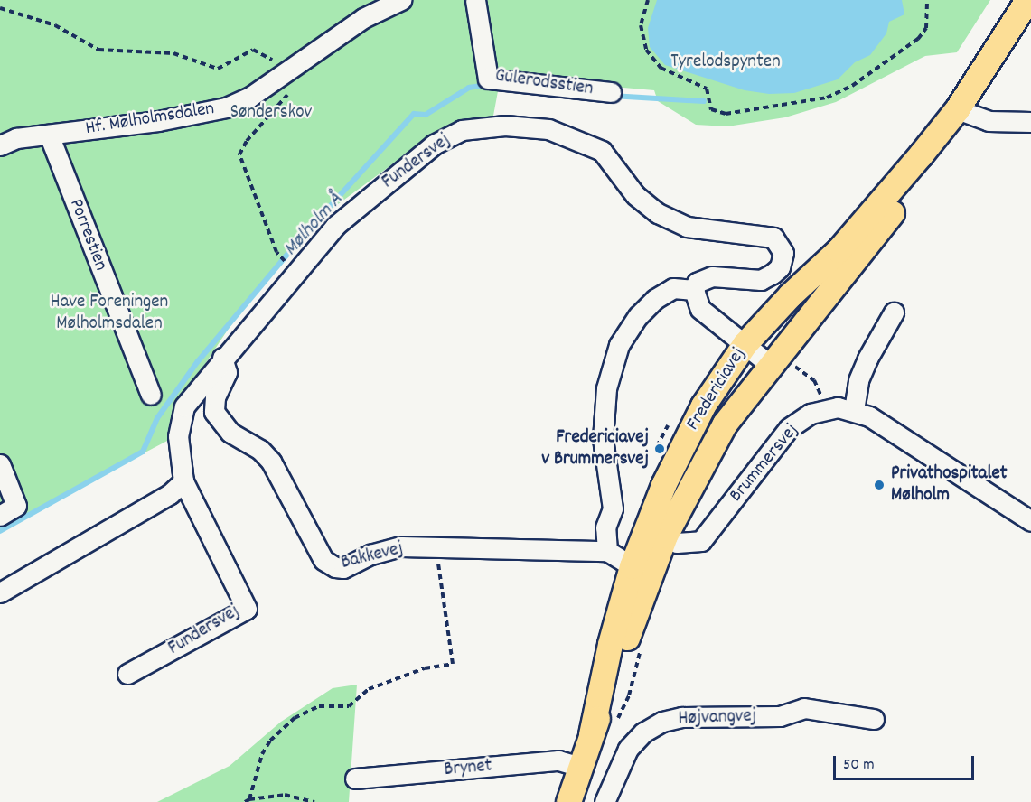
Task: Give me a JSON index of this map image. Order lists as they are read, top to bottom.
{
  "streets": {
    "main road": ["Fredericiavej"],
    "street": [
      "Gulerodsstien",
      "Hf. Mølholmsdalen",
      "Fundersvej",
      "Porrestien",
      "Brummersvej",
      "Bakkevej",
      "Højvangvej",
      "Brynet"
    ]
  },
  "crossings": [
    ["Hf. Mølholmsdalen", "Porrestien"],
    ["Fundersvej", "Bakkevej"],
    ["Fredericiavej", "Brummersvej"],
    ["Fredericiavej", "Brynet"]
  ],
  "water": ["Mølholm Å"],
  "parks": ["Tyrelodspynten", "Sønderskov", "Have Foreningen Mølholmsdalen"],
  "places": ["Fredericiavej v Brummersvej", "Privathospitalet Mølholm"],
  "scale_bar": "50 m"
}
